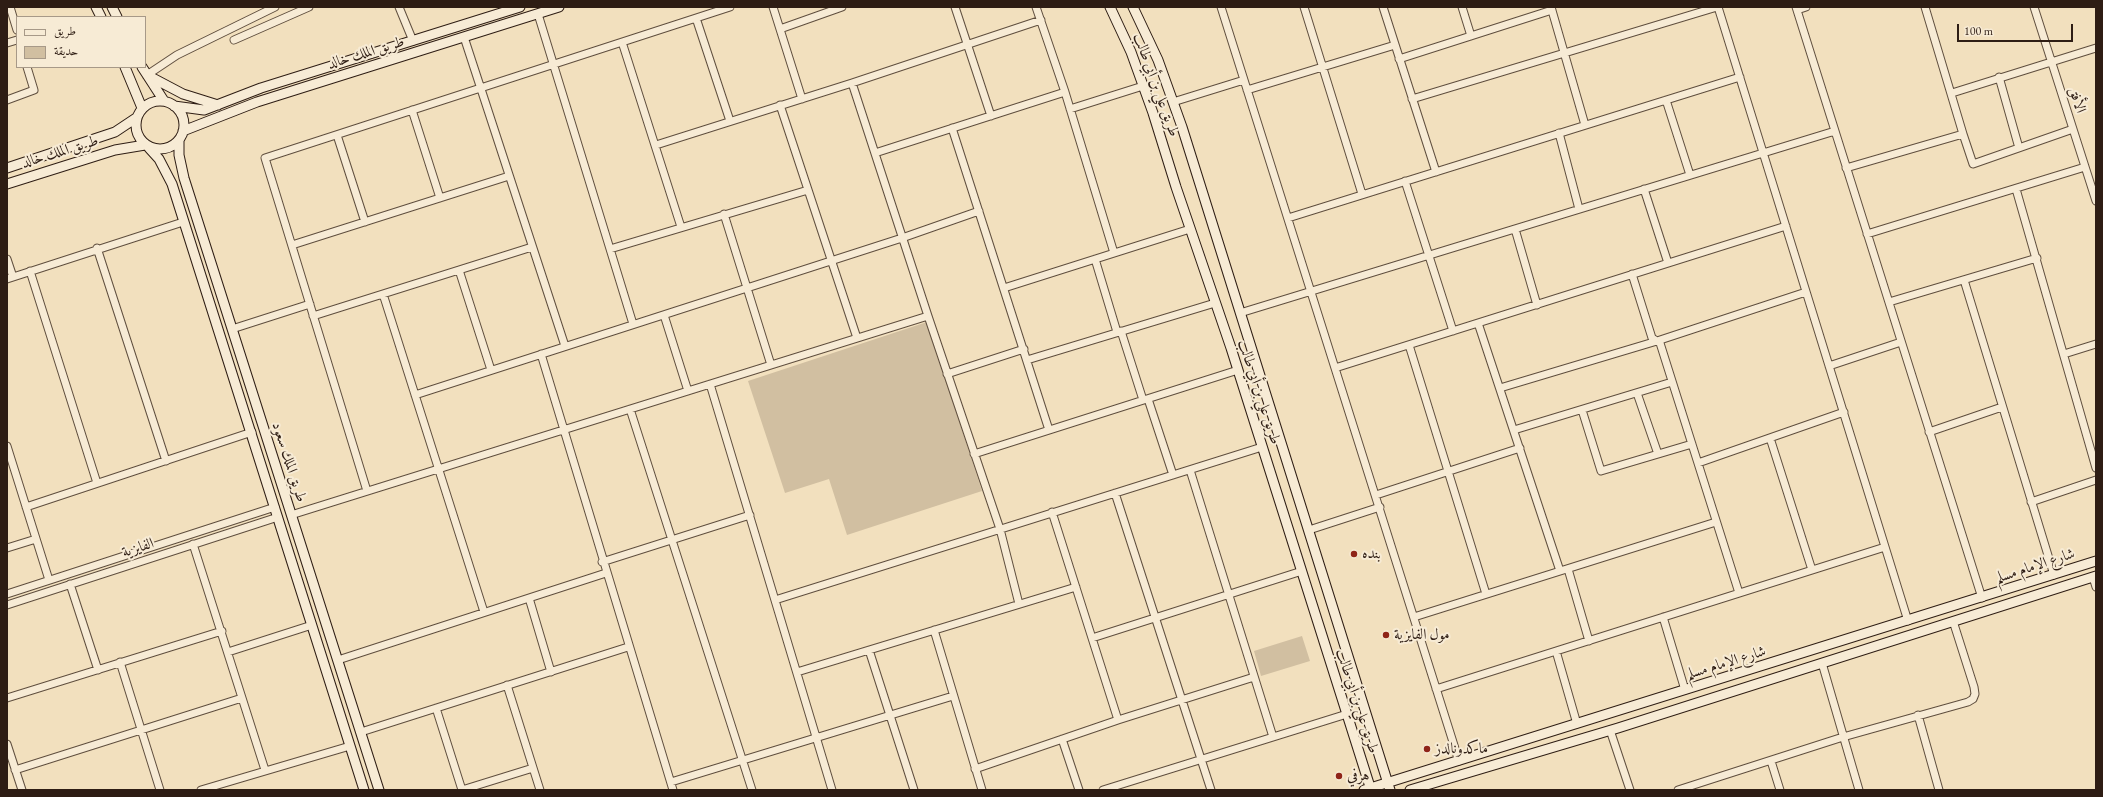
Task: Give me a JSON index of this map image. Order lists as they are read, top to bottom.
{
  "streets": {
    "main road": [
      "طريق الملك خالد",
      "طريق علي بن أبي طالب",
      "طريق الملك سعود",
      "شارع الإمام مسلم"
    ],
    "street": ["الأفق", "الفايزية"]
  },
  "crossings": [
    ["طريق الملك خالد", "طريق الملك سعود"],
    ["طريق علي بن أبي طالب", "شارع الإمام مسلم"],
    ["طريق الملك سعود", "الفايزية"]
  ],
  "places": [
    "بنده",
    "مول الفايزية",
    "ماكدونالدز",
    "هرفي"
  ],
  "legend": ["طريق", "حديقة"],
  "scale_bar": "100 m"
}
